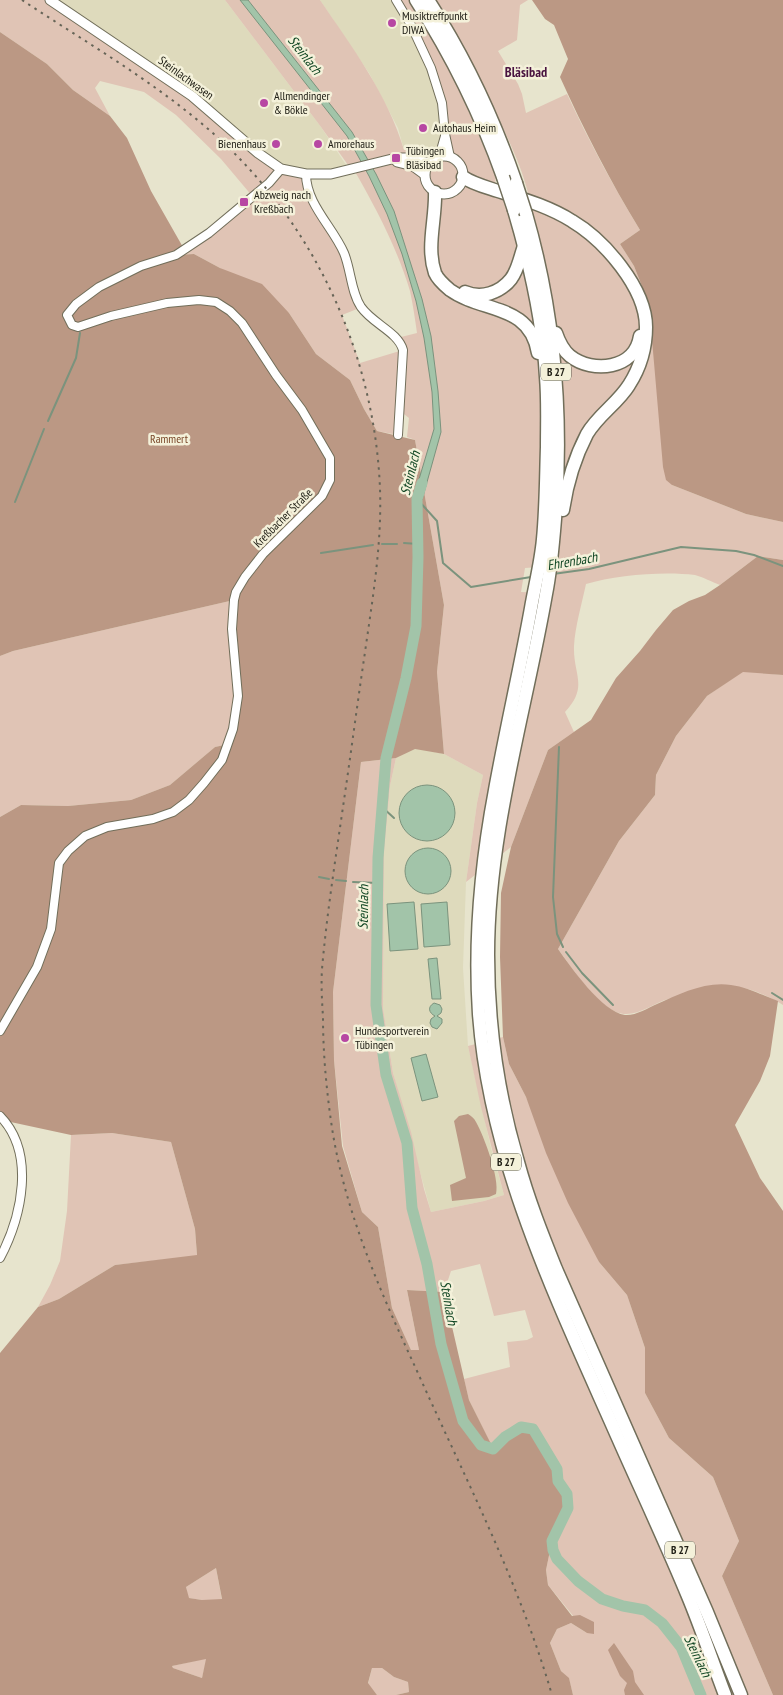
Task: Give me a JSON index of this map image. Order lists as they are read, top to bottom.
{
  "streets": {
    "highway": ["B 27"],
    "street": ["Steinlachwasen", "Kreßbacher Straße"]
  },
  "crossings": [
    ["Steinlachwasen", "Kreßbacher Straße"]
  ],
  "districts": ["Bläsibad"],
  "water": ["Steinlach", "Ehrenbach"],
  "parks": ["Rammert"],
  "places": {
    "other": [
      "Musiktreffpunkt DIWA",
      "Allmendinger & Bökle",
      "Autohaus Heim",
      "Bienenhaus",
      "Amorehaus",
      "Hundesportverein Tübingen"
    ],
    "transit": ["Tübingen Bläsibad", "Abzweig nach Kreßbach"]
  }
}
